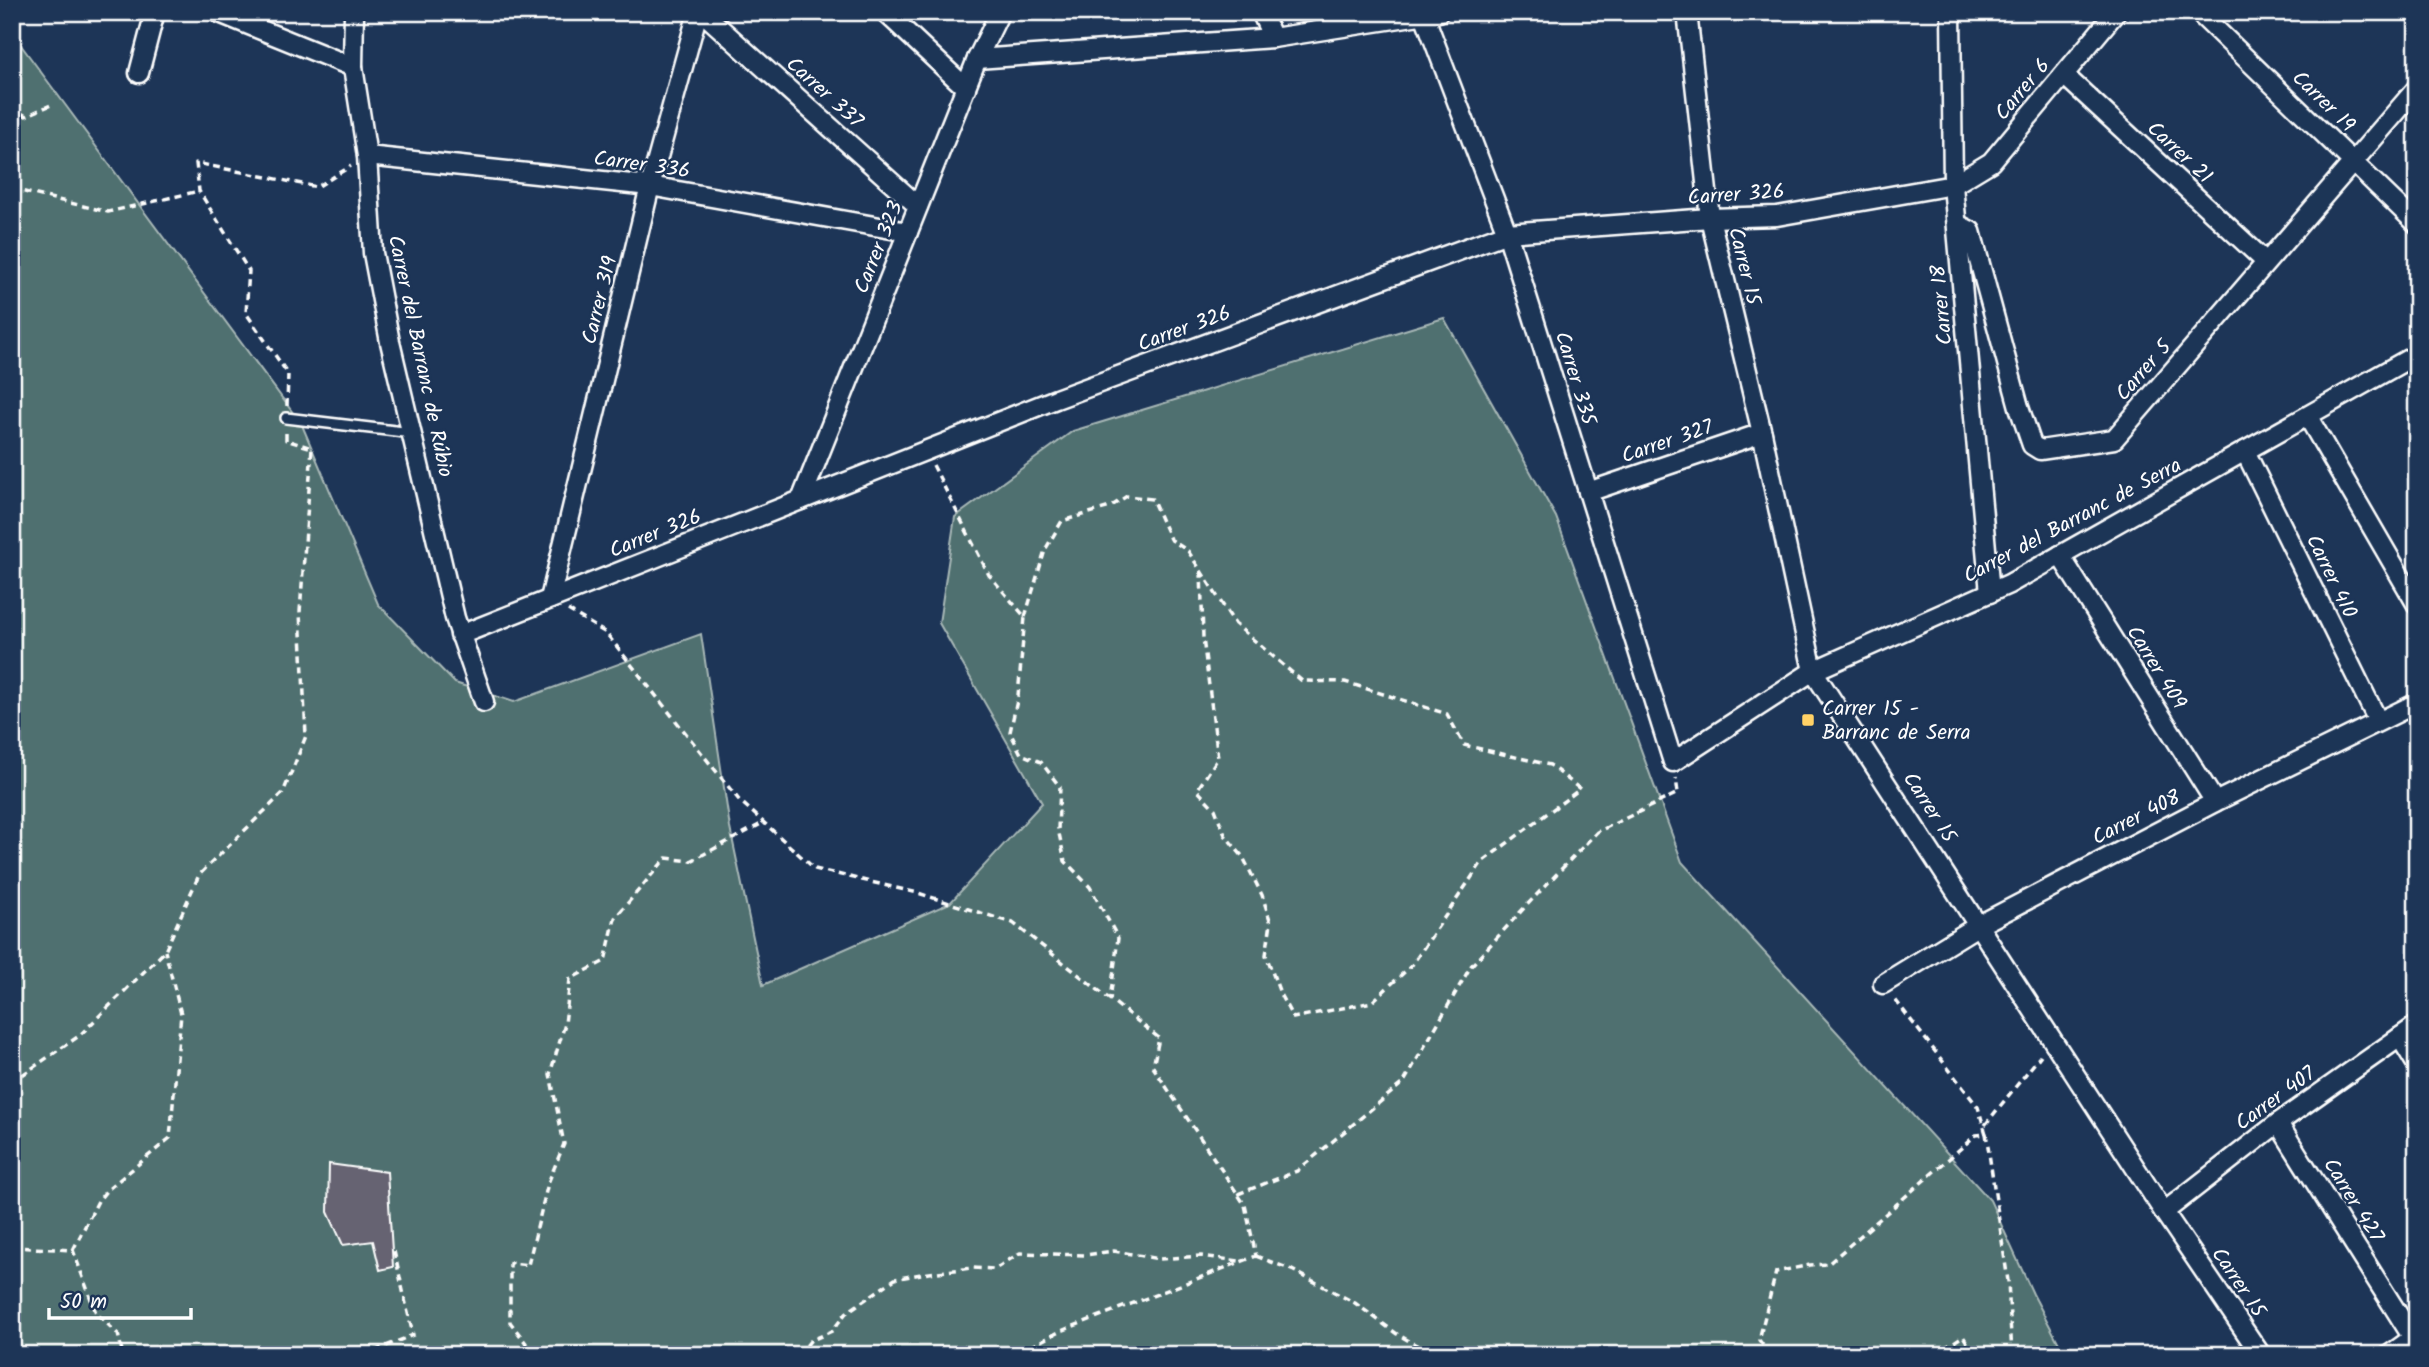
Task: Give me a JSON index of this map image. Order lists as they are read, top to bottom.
{
  "streets": {
    "street": [
      "Carrer 6",
      "Carrer 337",
      "Carrer 19",
      "Carrer 21",
      "Carrer 336",
      "Carrer 326",
      "Carrer 323",
      "Carrer 15",
      "Carrer 319",
      "Carrer 18",
      "Carrer del Barranc de Rúbio",
      "Carrer 5",
      "Carrer 335",
      "Carrer 327",
      "Carrer del Barranc de Serra",
      "Carrer 410",
      "Carrer 409",
      "Carrer 408",
      "Carrer 407",
      "Carrer 427"
    ]
  },
  "crossings": [
    ["Carrer 6", "Carrer 21"],
    ["Carrer 6", "Carrer 326"],
    ["Carrer 6", "Carrer 18"],
    ["Carrer 337", "Carrer 323"],
    ["Carrer 337", "Carrer 319"],
    ["Carrer 19", "Carrer 5"],
    ["Carrer 21", "Carrer 5"],
    ["Carrer 336", "Carrer 323"],
    ["Carrer 336", "Carrer 319"],
    ["Carrer 336", "Carrer del Barranc de Rúbio"],
    ["Carrer 326", "Carrer 323"],
    ["Carrer 326", "Carrer 15"],
    ["Carrer 326", "Carrer 319"],
    ["Carrer 326", "Carrer 18"],
    ["Carrer 326", "Carrer del Barranc de Rúbio"],
    ["Carrer 326", "Carrer 335"],
    ["Carrer 15", "Carrer 327"],
    ["Carrer 15", "Carrer del Barranc de Serra"],
    ["Carrer 15", "Carrer 408"],
    ["Carrer 15", "Carrer 407"],
    ["Carrer 18", "Carrer 5"],
    ["Carrer 18", "Carrer del Barranc de Serra"],
    ["Carrer 335", "Carrer 327"],
    ["Carrer 335", "Carrer del Barranc de Serra"],
    ["Carrer del Barranc de Serra", "Carrer 410"],
    ["Carrer del Barranc de Serra", "Carrer 409"],
    ["Carrer 410", "Carrer 408"],
    ["Carrer 409", "Carrer 408"],
    ["Carrer 407", "Carrer 427"]
  ],
  "places": {
    "transit": ["Carrer 15 - Barranc de Serra"]
  },
  "scale_bar": "50 m"
}
